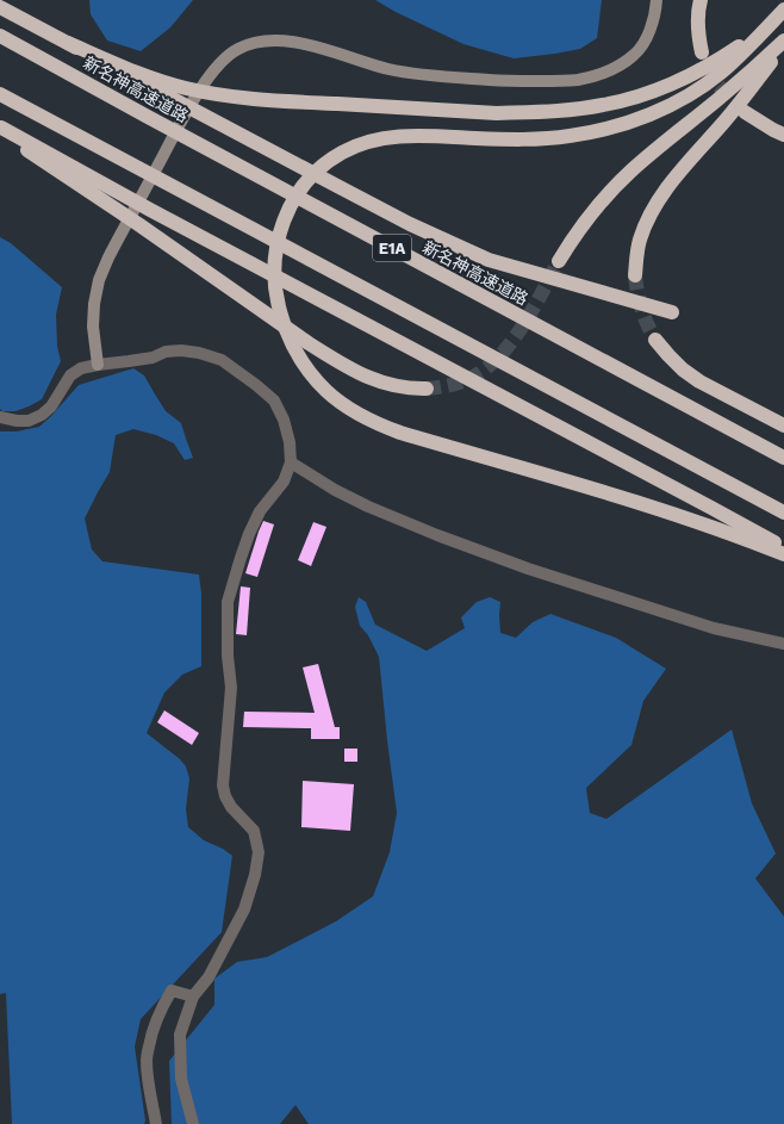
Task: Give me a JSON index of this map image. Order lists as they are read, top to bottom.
{
  "streets": {
    "highway": ["新名神高速道路", "E1A"]
  }
}
